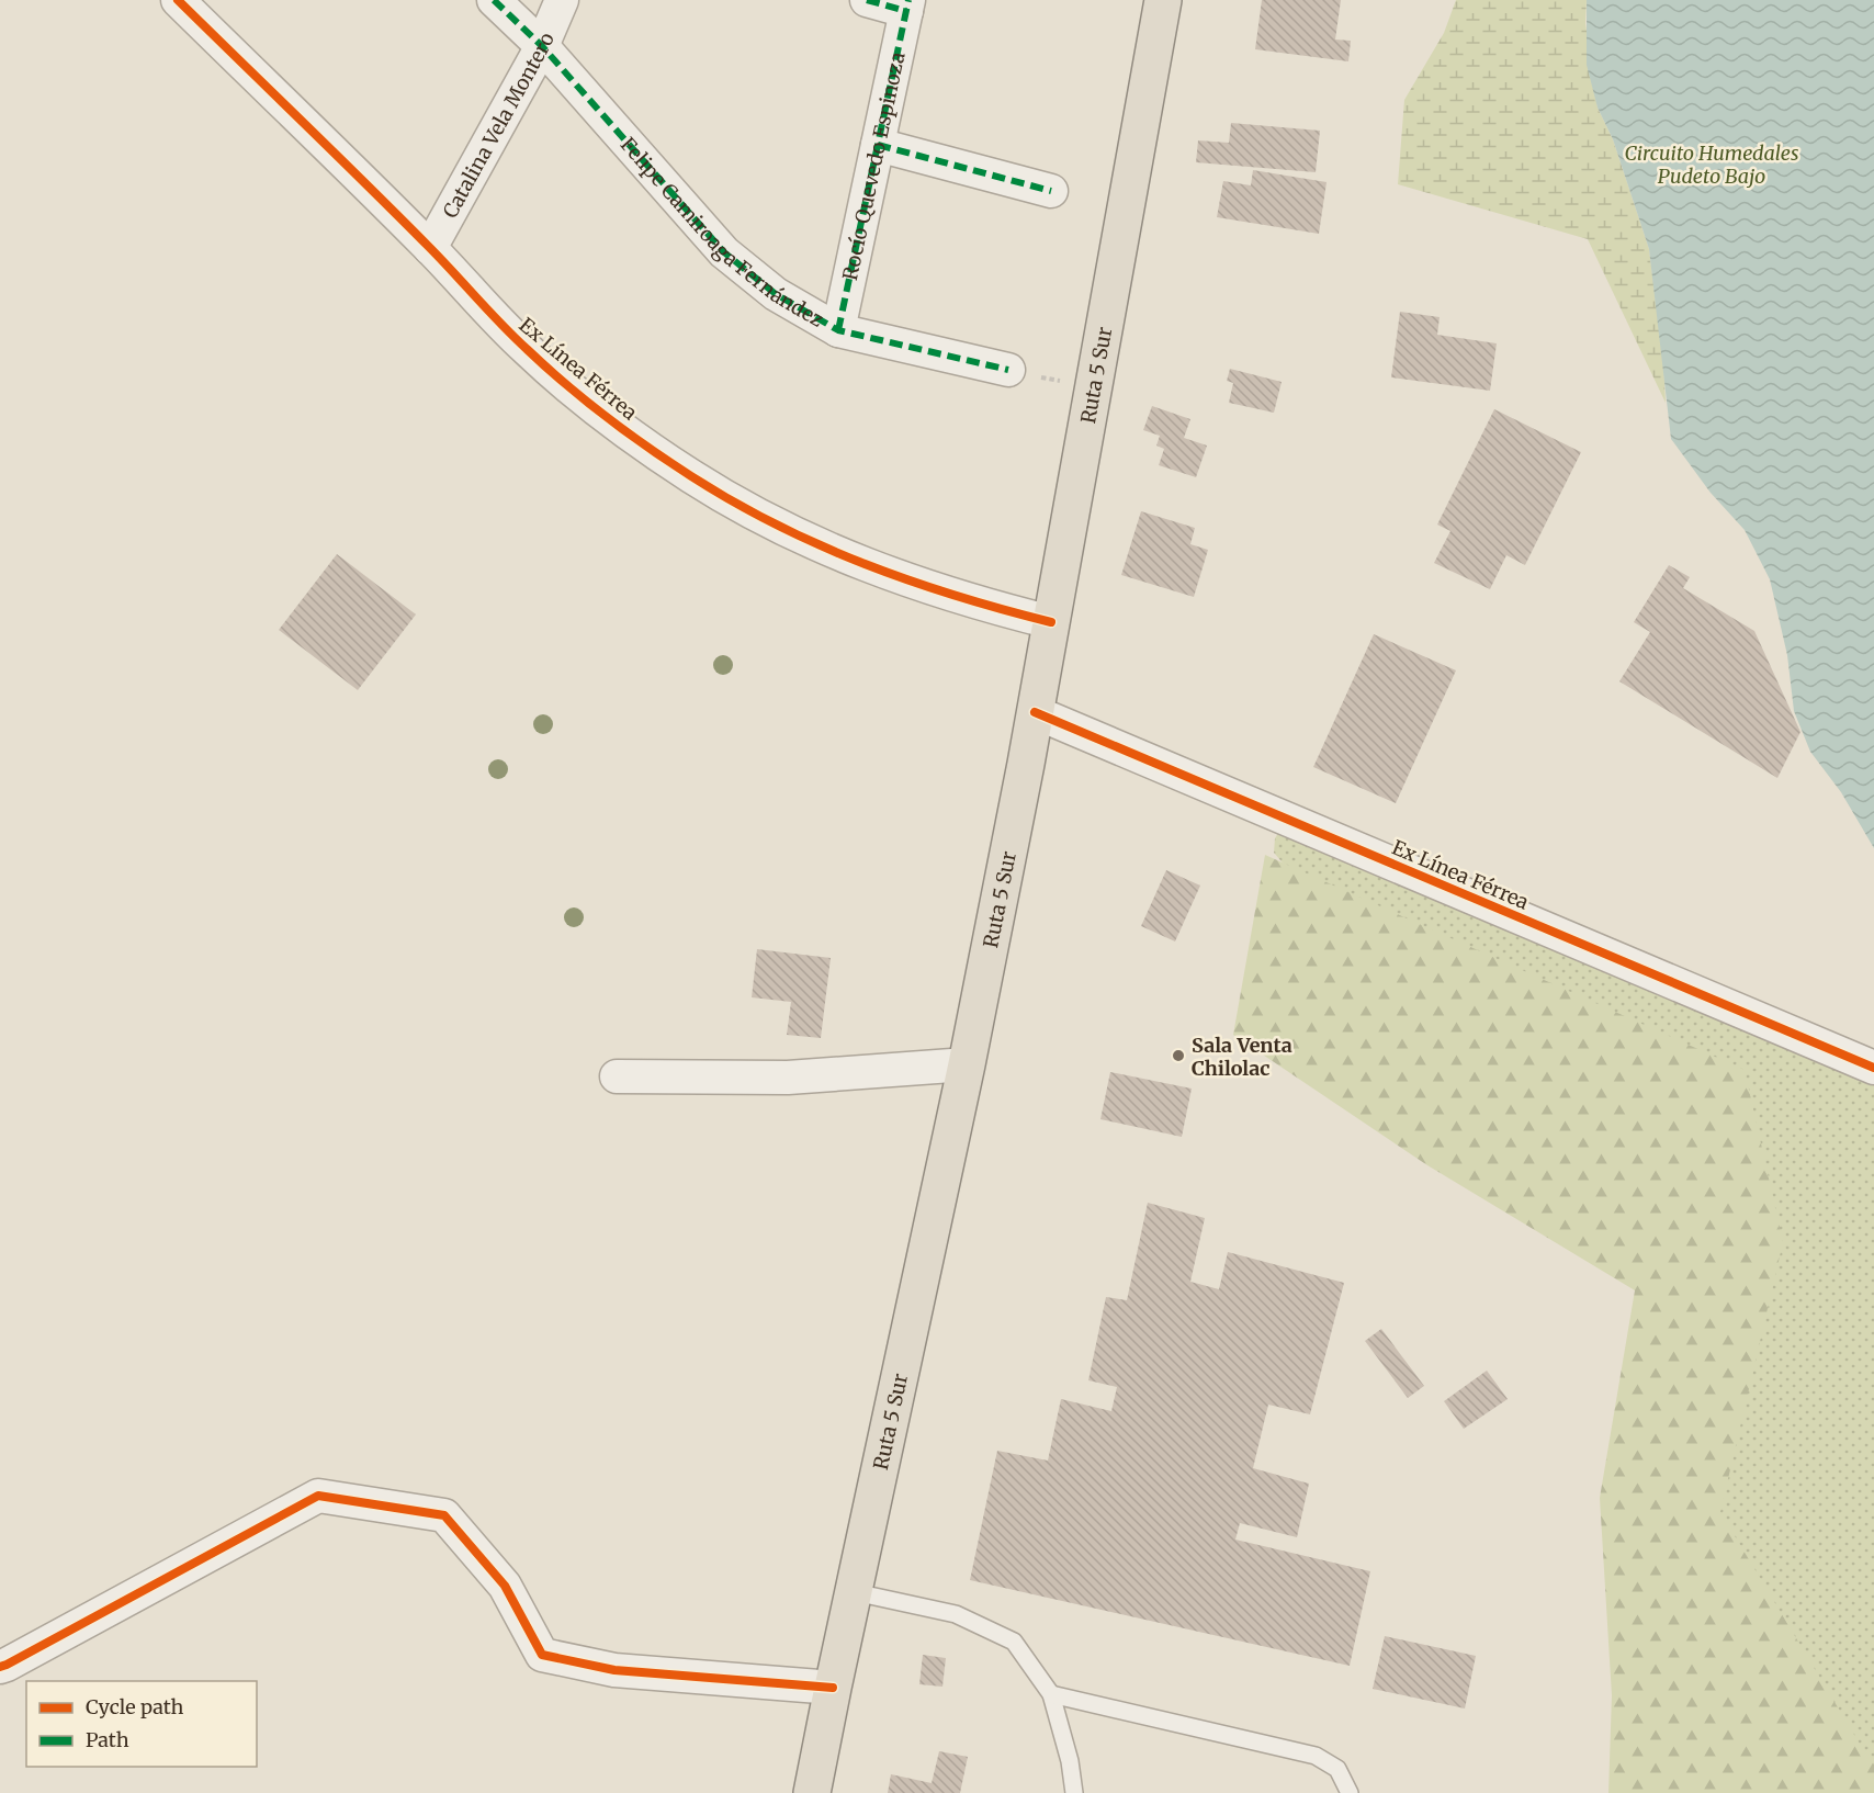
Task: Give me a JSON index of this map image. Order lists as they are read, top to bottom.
{
  "streets": {
    "highway": ["Ruta 5 Sur"],
    "street": [
      "Catalina Vela Montero",
      "Rocío Quevedo Espinoza",
      "Felipe Camiroaga Fernández",
      "Ex Línea Férrea"
    ]
  },
  "crossings": [
    ["Catalina Vela Montero", "Felipe Camiroaga Fernández"],
    ["Catalina Vela Montero", "Ex Línea Férrea"],
    ["Rocío Quevedo Espinoza", "Felipe Camiroaga Fernández"],
    ["Ex Línea Férrea", "Ruta 5 Sur"]
  ],
  "parks": ["Circuito Humedales Pudeto Bajo"],
  "places": ["Sala Venta Chilolac"],
  "legend": ["Cycle path", "Path"]
}
